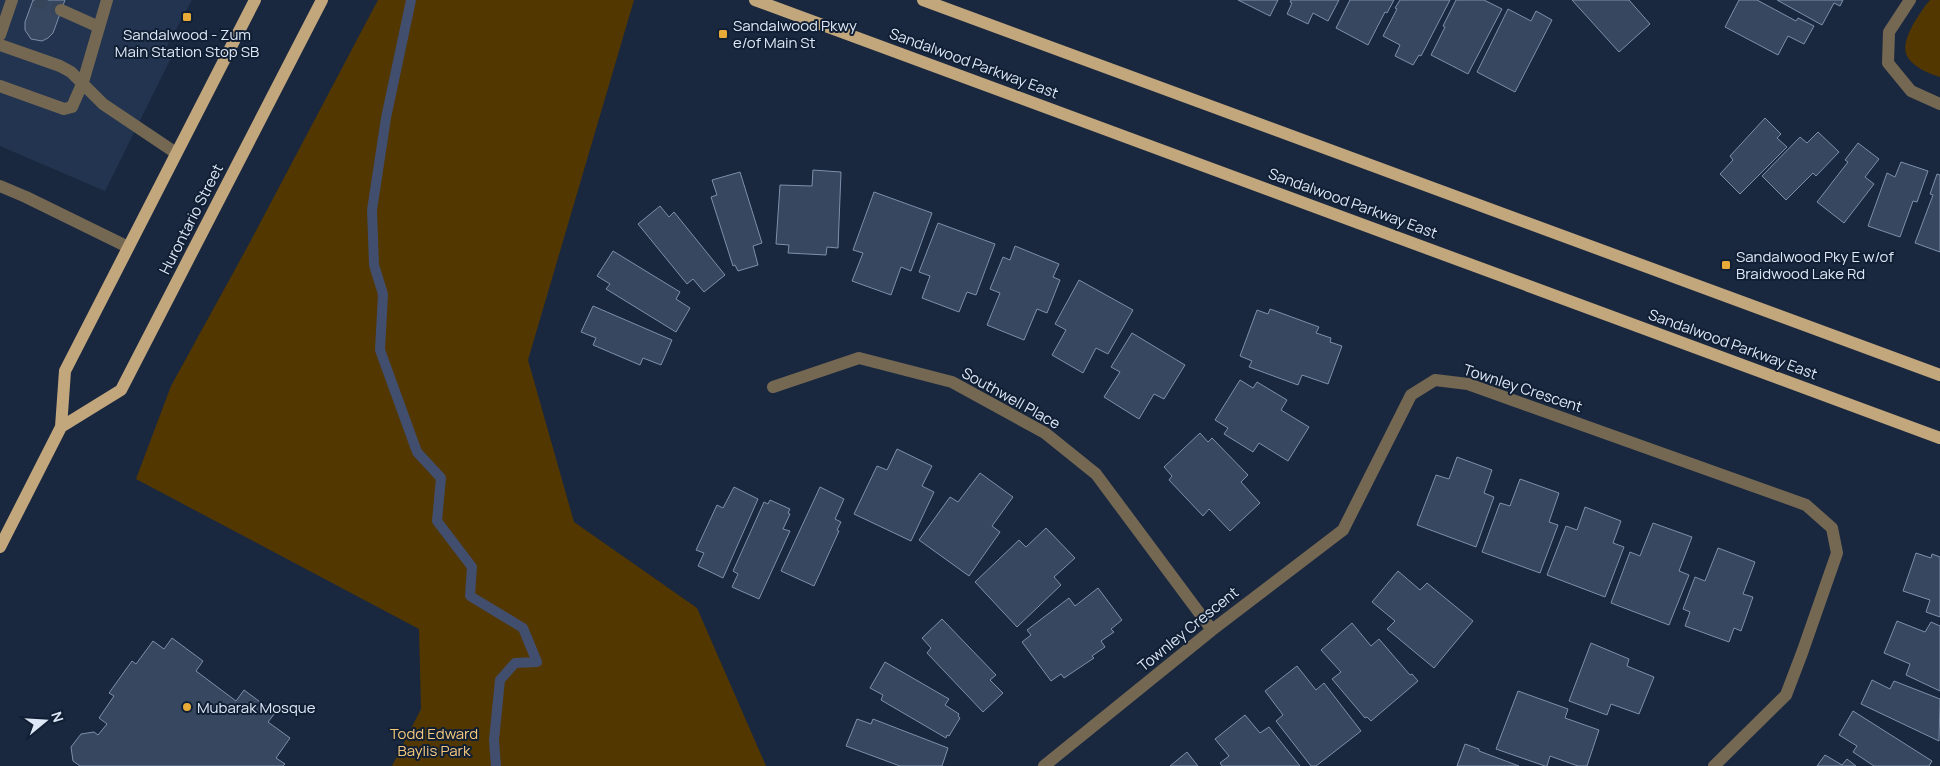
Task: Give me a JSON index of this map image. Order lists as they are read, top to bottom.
{
  "streets": {
    "main road": ["Sandalwood Parkway East", "Hurontario Street"],
    "street": ["Townley Crescent", "Southwell Place"]
  },
  "crossings": [
    ["Townley Crescent", "Southwell Place"]
  ],
  "parks": ["Todd Edward Baylis Park"],
  "places": {
    "transit": ["Sandalwood - Zum Main Station Stop SB", "Sandalwood Pkwy e/of Main St", "Sandalwood Pky E w/of Braidwood Lake Rd"],
    "other": ["Mubarak Mosque"]
  },
  "north": "right"
}
